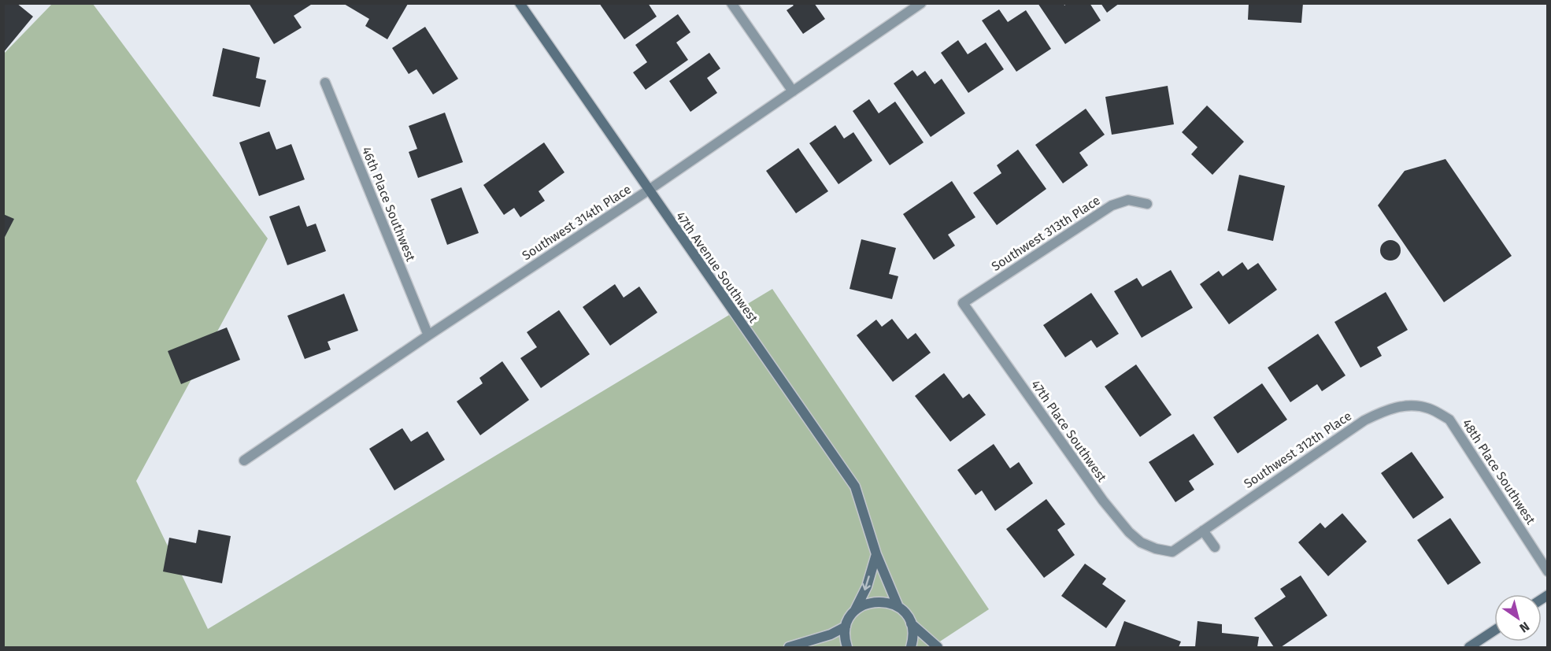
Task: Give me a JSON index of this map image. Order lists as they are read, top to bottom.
{
  "streets": {
    "main road": ["47th Avenue Southwest"],
    "street": [
      "46th Place Southwest",
      "Southwest 314th Place",
      "Southwest 313th Place",
      "47th Place Southwest",
      "Southwest 312th Place",
      "48th Place Southwest"
    ]
  },
  "crossings": [
    ["46th Place Southwest", "Southwest 314th Place"],
    ["Southwest 314th Place", "47th Avenue Southwest"],
    ["Southwest 313th Place", "47th Place Southwest"],
    ["47th Place Southwest", "Southwest 312th Place"],
    ["Southwest 312th Place", "48th Place Southwest"]
  ],
  "north": "bottom right"
}
